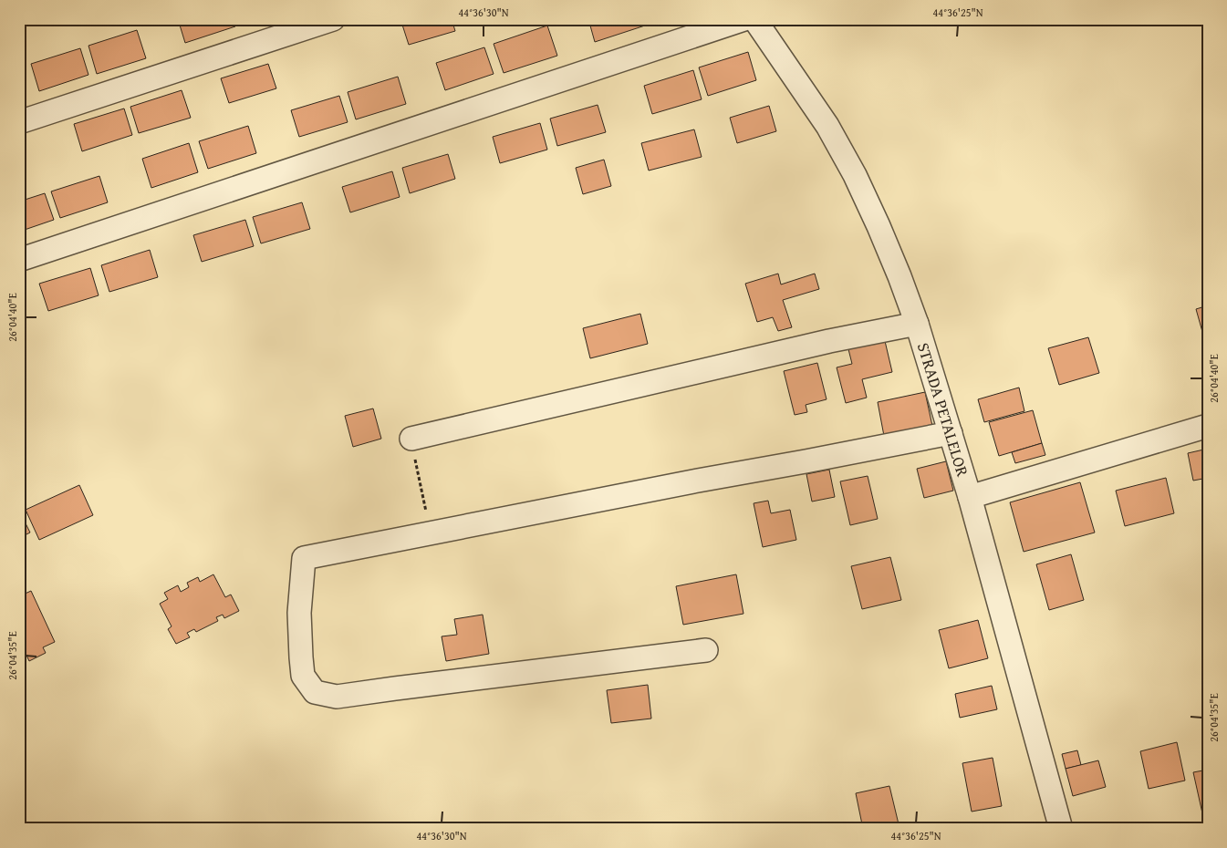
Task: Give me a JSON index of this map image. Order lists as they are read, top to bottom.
{
  "streets": {
    "street": ["STRADA PETALELOR"]
  },
  "coordinates": [
    "44°36'30\"N",
    "44°36'25\"N",
    "26°04'40\"E",
    "26°04'35\"E"
  ]
}
